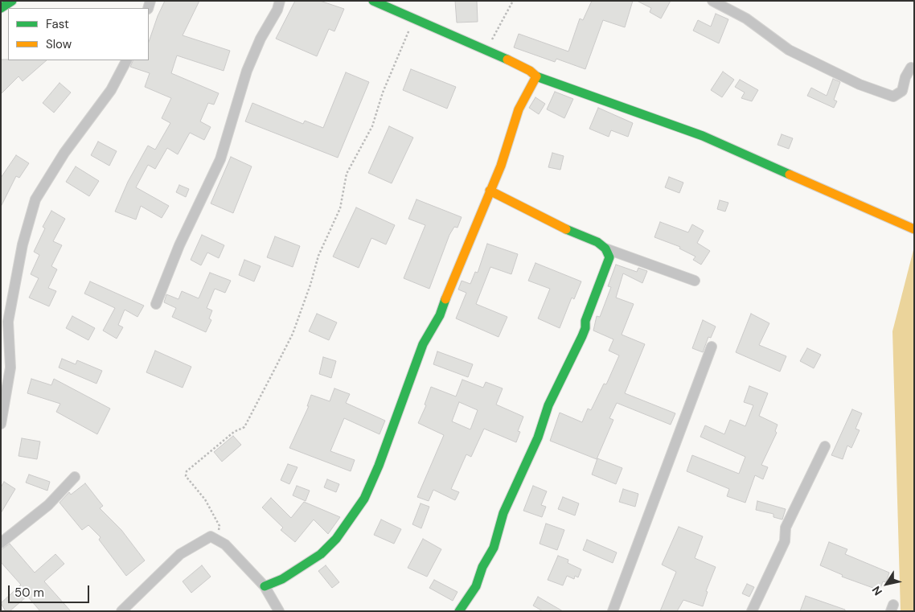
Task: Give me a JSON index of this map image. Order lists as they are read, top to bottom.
{
  "legend": ["Fast", "Slow"],
  "scale_bar": "50 m",
  "north": "bottom left"
}
